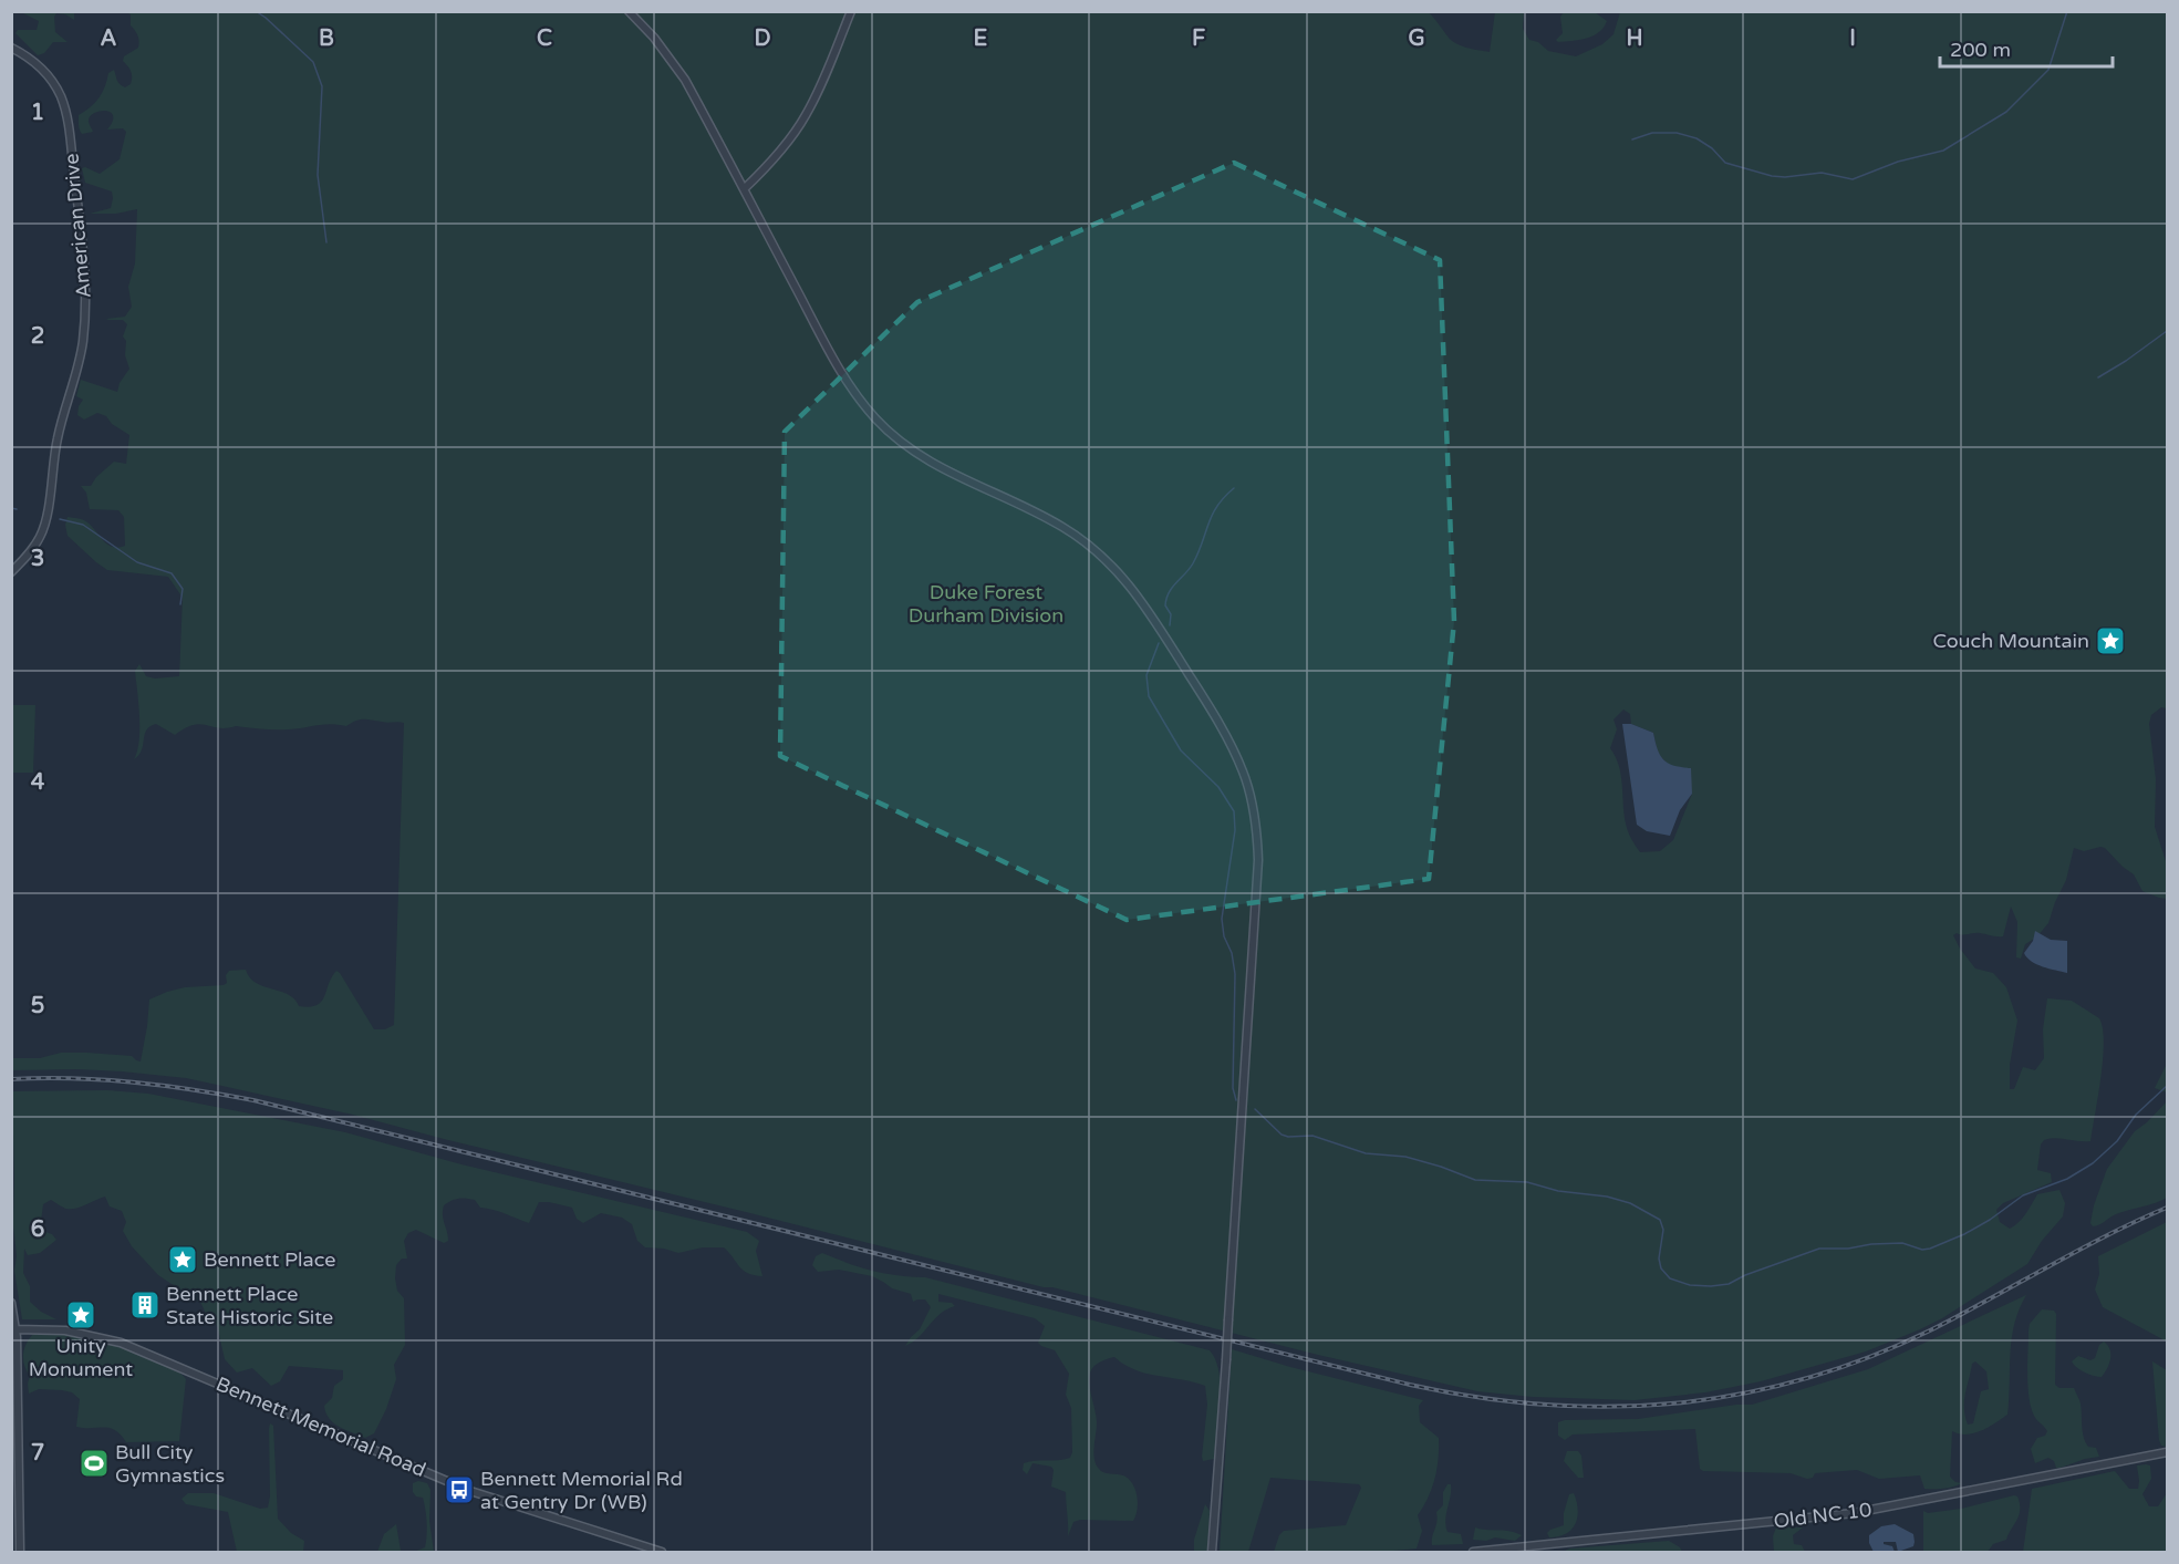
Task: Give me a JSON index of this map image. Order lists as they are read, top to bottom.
{
  "streets": {
    "street": ["American Drive", "Bennett Memorial Road", "Old NC 10"]
  },
  "parks": ["Duke Forest Durham Division"],
  "places": {
    "place": ["Couch Mountain", "Bennett Place", "Unity Monument"],
    "building": ["Bennett Place State Historic Site"],
    "sports": ["Bull City Gymnastics"],
    "bus stop": ["Bennett Memorial Rd at Gentry Dr (WB)"]
  },
  "scale_bar": "200 m",
  "grid": {
    "columns": [
      "A",
      "B",
      "C",
      "D",
      "E",
      "F",
      "G",
      "H",
      "I"
    ],
    "rows": [
      "1",
      "2",
      "3",
      "4",
      "5",
      "6",
      "7"
    ]
  }
}
